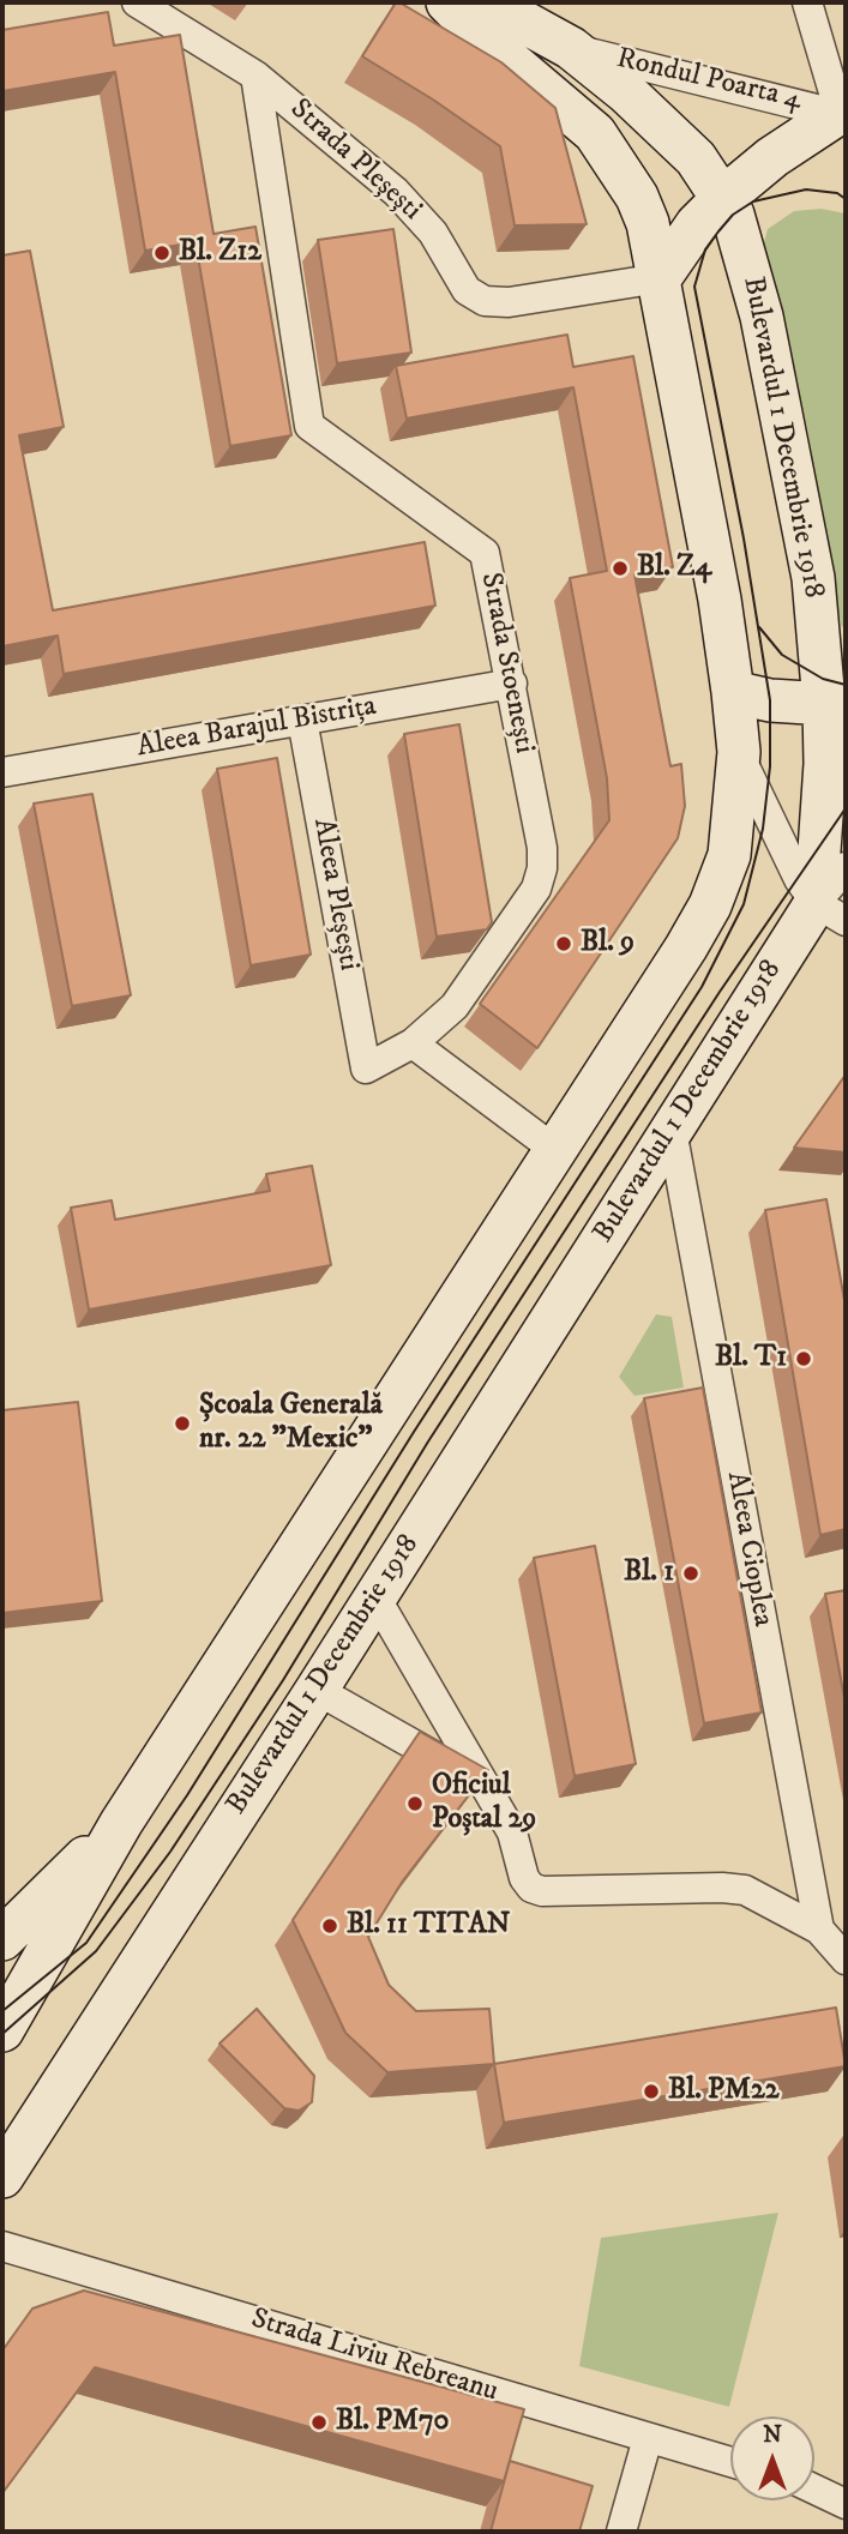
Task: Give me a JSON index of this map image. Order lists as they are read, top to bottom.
{
  "streets": {
    "main road": ["Bulevardul 1 Decembrie 1918"],
    "street": [
      "Rondul Poarta 4",
      "Strada Pleșești",
      "Strada Stoenești",
      "Aleea Barajul Bistrița",
      "Aleea Pleșești",
      "Aleea Cioplea",
      "Strada Liviu Rebreanu"
    ]
  },
  "crossings": [
    ["Rondul Poarta 4", "Bulevardul 1 Decembrie 1918"],
    ["Strada Pleșești", "Strada Stoenești"],
    ["Bulevardul 1 Decembrie 1918", "Aleea Cioplea"],
    ["Strada Stoenești", "Aleea Barajul Bistrița"],
    ["Strada Stoenești", "Aleea Pleșești"],
    ["Aleea Barajul Bistrița", "Aleea Pleșești"]
  ],
  "places": [
    "Bl. Z12",
    "Bl. Z4",
    "Bl. 9",
    "Bl. T1",
    "Școala Generală nr. 22 \"Mexic\"",
    "Bl. 1",
    "Oficiul Poștal 29",
    "Bl. 11 TITAN",
    "Bl. PM22",
    "Bl. PM70"
  ],
  "north": "top"
}
